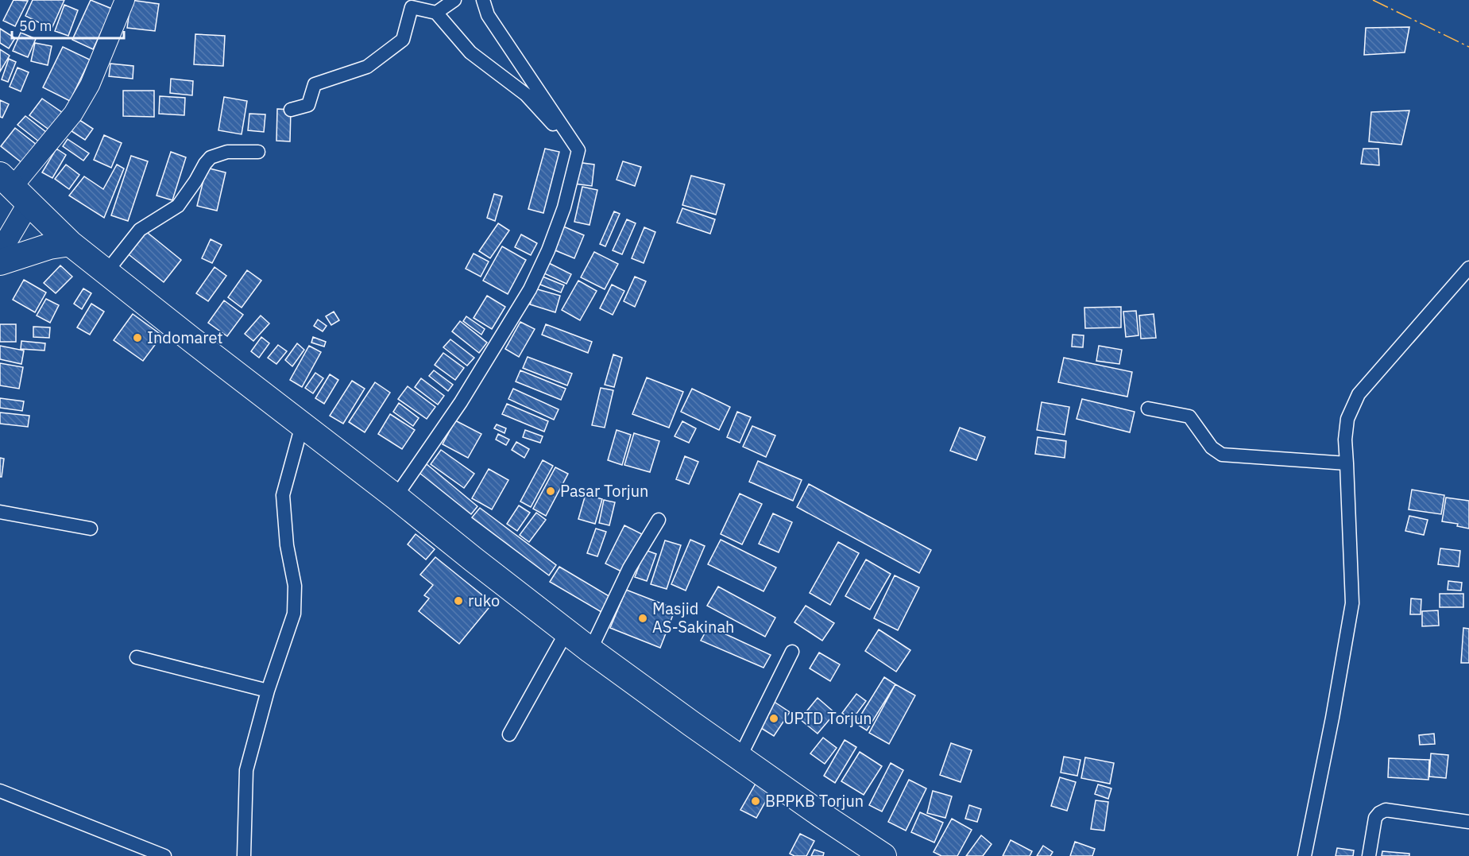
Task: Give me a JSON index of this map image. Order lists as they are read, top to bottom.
{
  "places": [
    "Indomaret",
    "Pasar Torjun",
    "ruko",
    "Masjid AS-Sakinah",
    "UPTD Torjun",
    "BPPKB Torjun"
  ],
  "scale_bar": "50 m"
}
